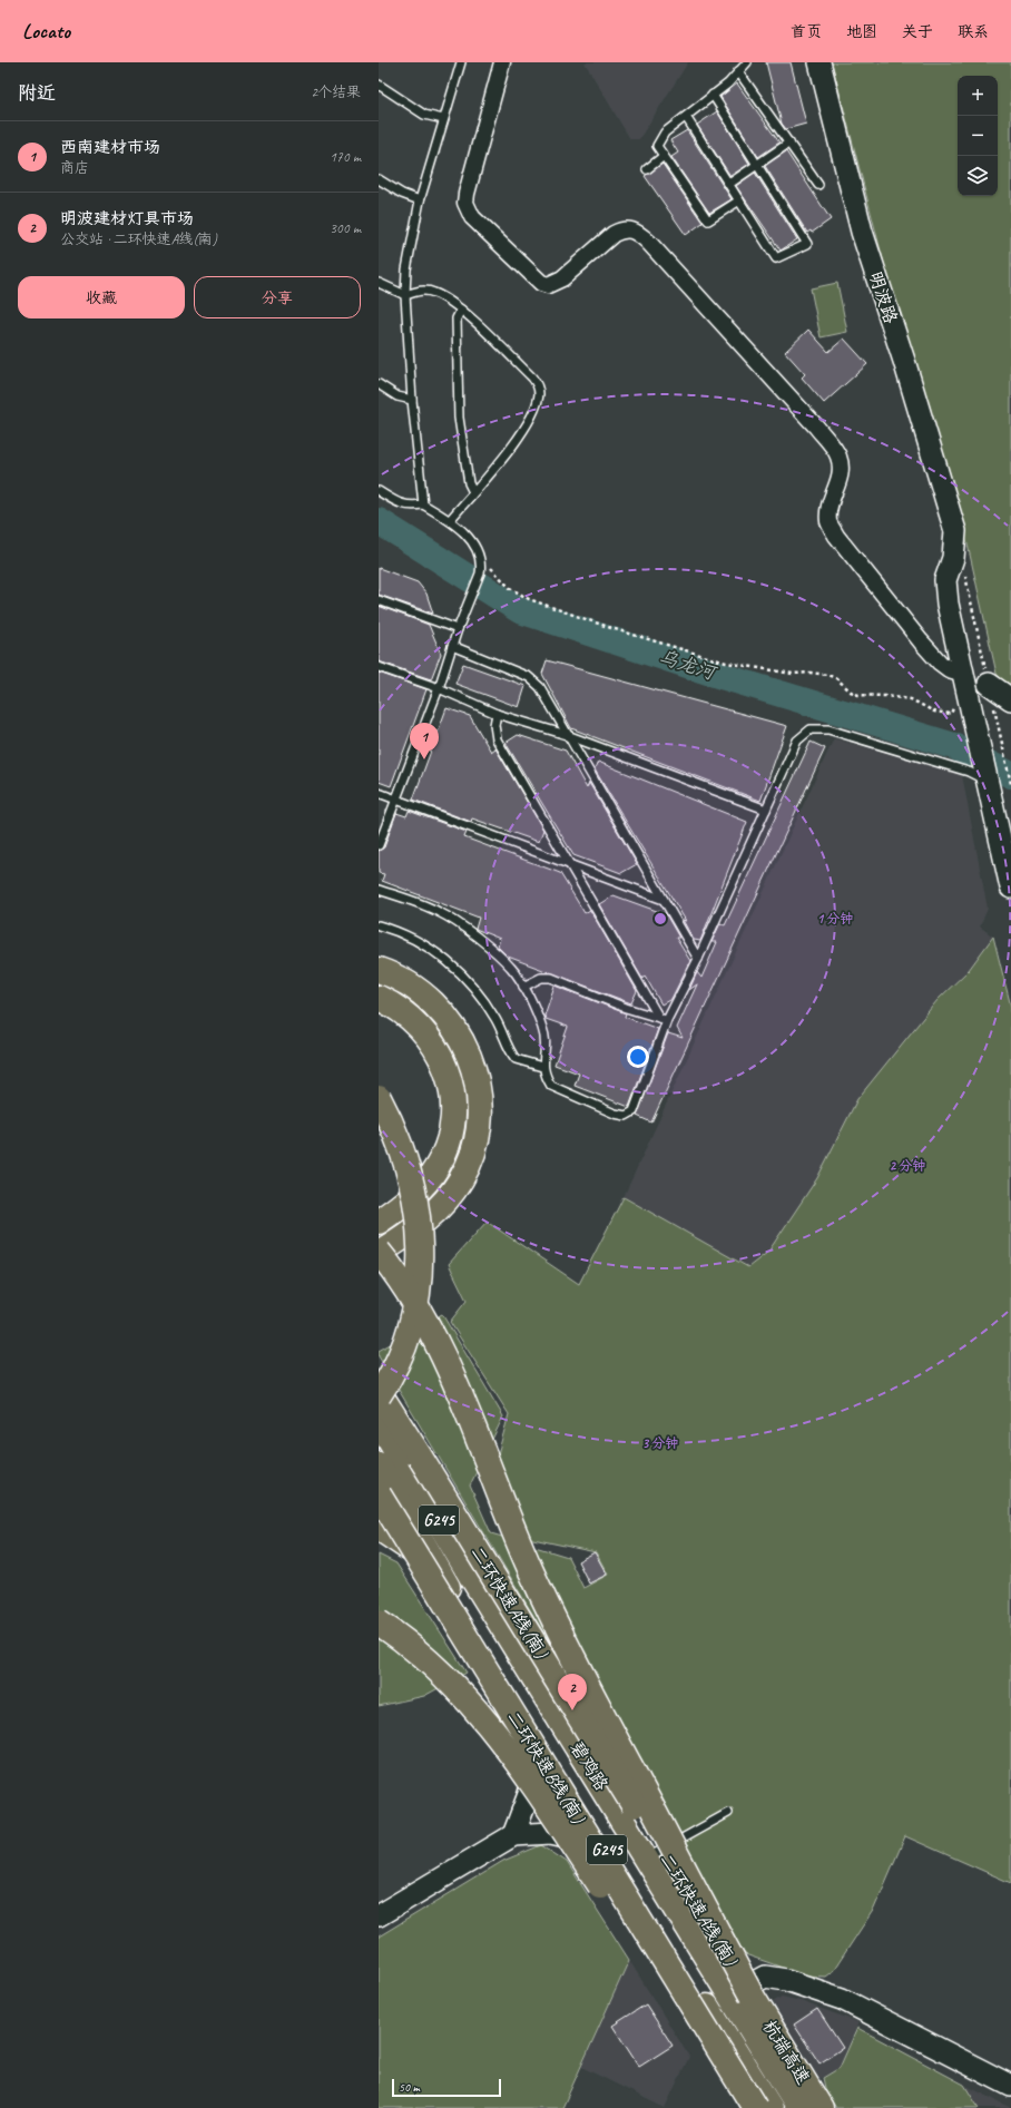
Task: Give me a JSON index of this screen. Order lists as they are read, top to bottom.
{
  "streets": {
    "main road": [
      "G245",
      "二环快速A线(南)",
      "碧鸡路",
      "二环快速B线(南)",
      "杭瑞高速"
    ],
    "street": ["明波路"]
  },
  "crossings": [
    ["二环快速A线(南)", "碧鸡路"],
    ["二环快速A线(南)", "杭瑞高速"],
    ["碧鸡路", "杭瑞高速"]
  ],
  "water": ["乌龙河"],
  "scale_bar": "50 m",
  "page": {
    "header": "Locato",
    "nav": [
      "首页",
      "地图",
      "关于",
      "联系"
    ],
    "heading": ["附近", "2个结果"],
    "map_buttons": ["+", "−"],
    "list": [
      {
        "mark": "1",
        "name": "西南建材市场",
        "note": "商店",
        "value": "170 m"
      },
      {
        "mark": "2",
        "name": "明波建材灯具市场",
        "note": "公交站 · 二环快速A线(南)",
        "value": "300 m"
      }
    ],
    "buttons": ["收藏", "分享"],
    "pins": ["1", "2"],
    "scale": "50 m"
  },
  "rings": ["1 分钟", "2 分钟", "3 分钟"]
}
